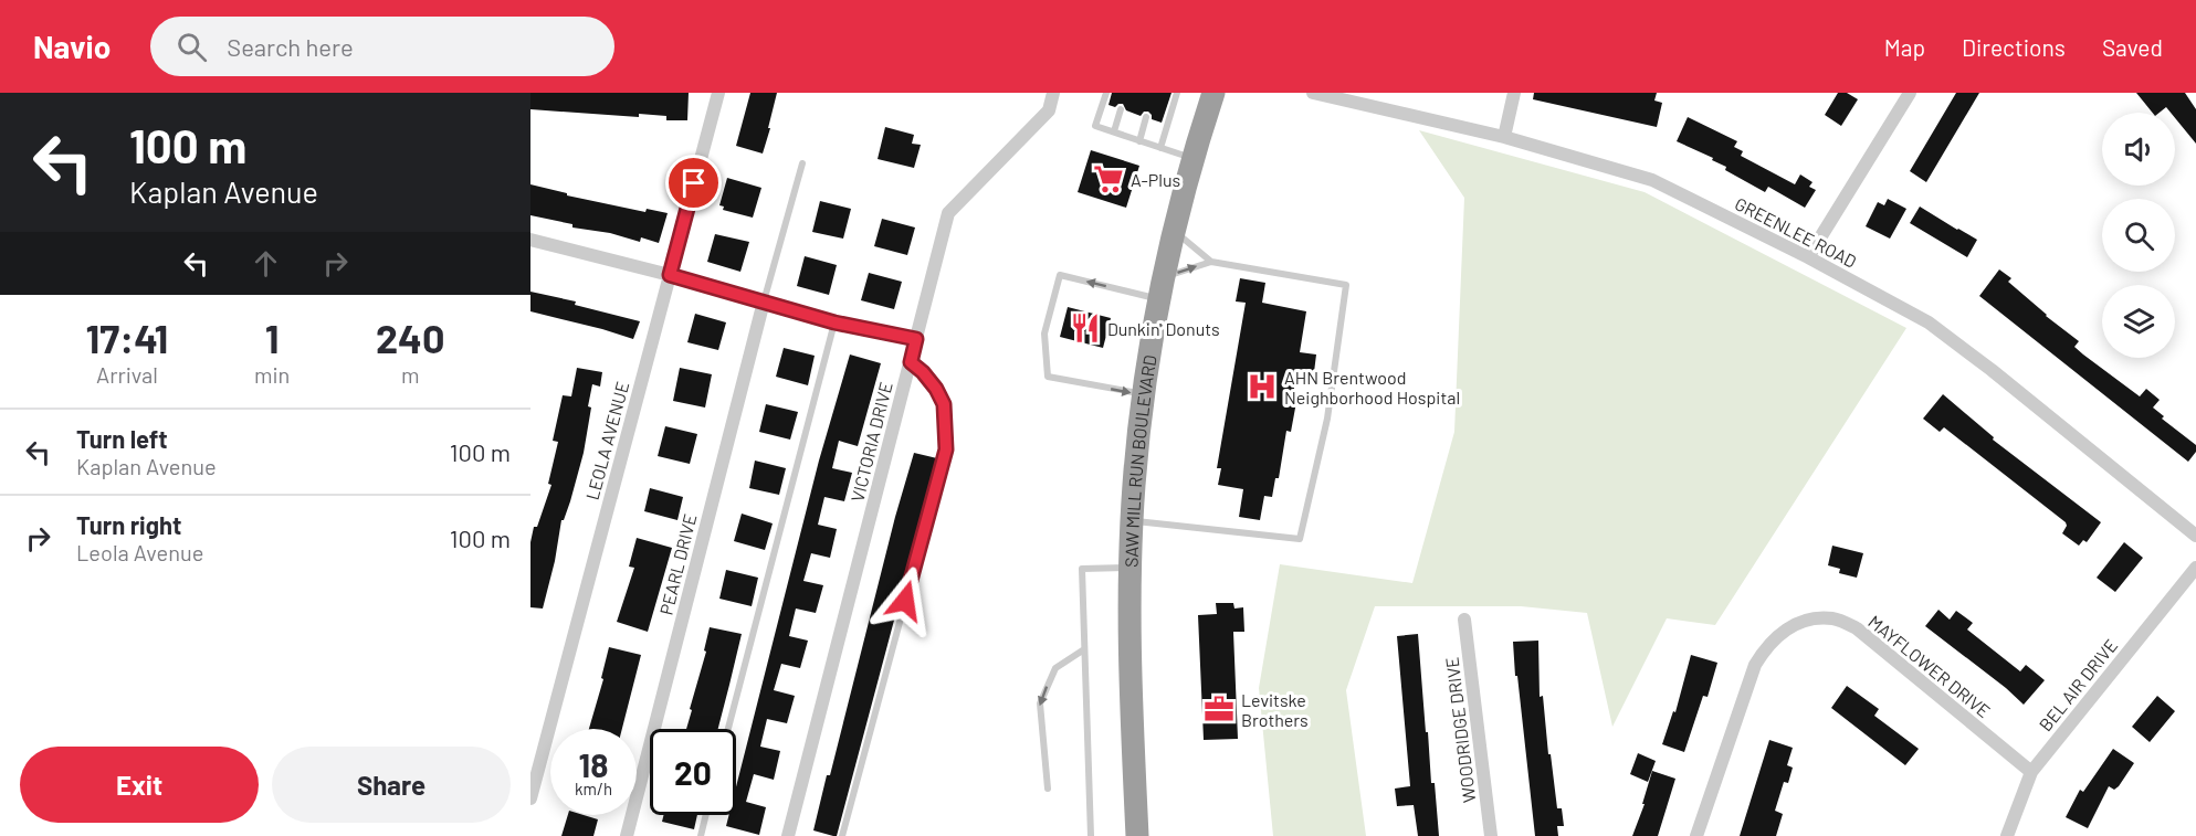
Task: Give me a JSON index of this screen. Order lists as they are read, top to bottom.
{
  "streets": {
    "highway": ["SAW MILL RUN BOULEVARD"],
    "street": [
      "GREENLEE ROAD",
      "LEOLA AVENUE",
      "VICTORIA DRIVE",
      "PEARL DRIVE",
      "MAYFLOWER DRIVE",
      "BEL AIR DRIVE",
      "WOODRIDGE DRIVE"
    ]
  },
  "crossings": [
    ["MAYFLOWER DRIVE", "BEL AIR DRIVE"]
  ],
  "places": {
    "supermarket": ["A-Plus"],
    "restaurant": ["Dunkin' Donuts"],
    "hospital": ["AHN Brentwood Neighborhood Hospital"],
    "office": ["Levitske Brothers"]
  },
  "page": {
    "header": "Navio",
    "search": "Search here",
    "nav": ["Map", "Directions", "Saved"],
    "turn": ["100 m", "Kaplan Avenue"],
    "eta": [
      "17:41",
      "Arrival",
      "1",
      "min",
      "240",
      "m"
    ],
    "list": [
      {
        "name": "Turn left",
        "note": "Kaplan Avenue",
        "value": "100 m"
      },
      {
        "name": "Turn right",
        "note": "Leola Avenue",
        "value": "100 m"
      }
    ],
    "speed": "18 km/h",
    "limit": "20",
    "buttons": ["Exit", "Share"]
  }
}
